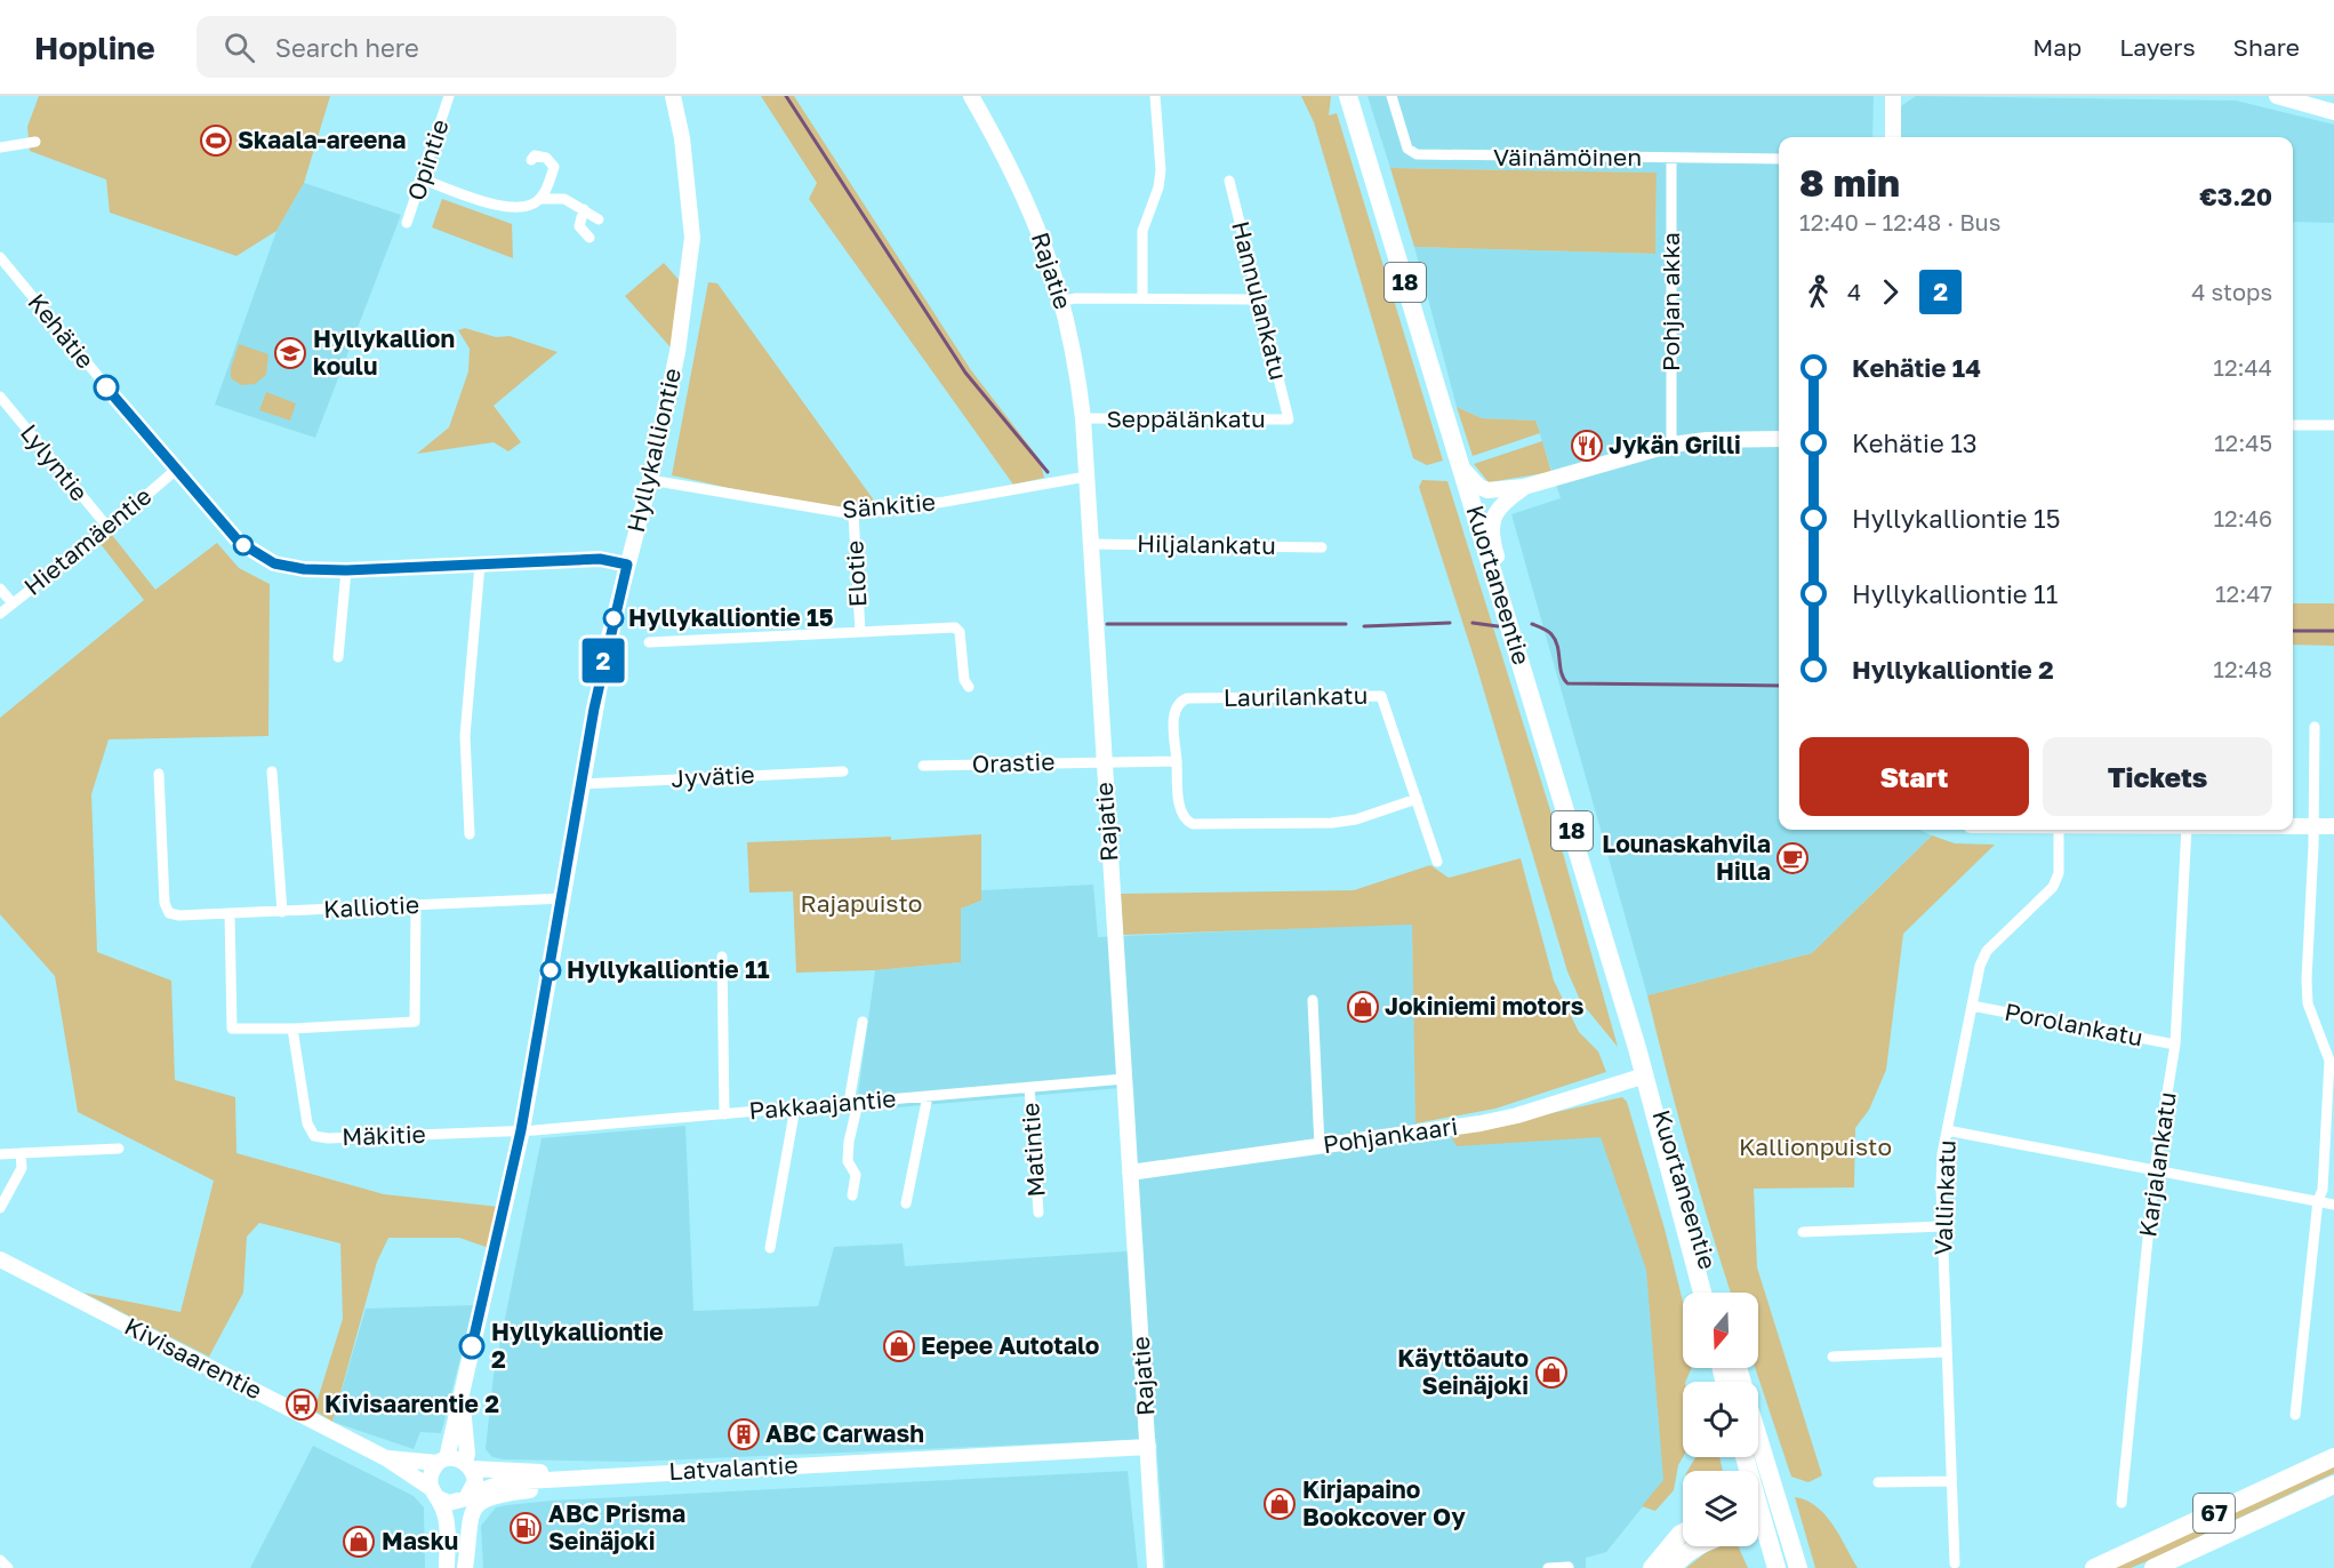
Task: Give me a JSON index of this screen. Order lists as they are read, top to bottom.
{
  "streets": {
    "highway": ["18", "Kuortaneentie", "67"],
    "street": [
      "Väinämöinen",
      "Opintie",
      "Rajatie",
      "Hannulankatu",
      "Pohjan akka",
      "Kehätie",
      "Seppälänkatu",
      "Hyllykalliontie",
      "Lylyntie",
      "Sänkitie",
      "Hietamäentie",
      "Hiljalankatu",
      "Elotie",
      "Laurilankatu",
      "Orastie",
      "Jyvätie",
      "Kalliotie",
      "Porolankatu",
      "Pakkaajantie",
      "Mäkitie",
      "Pohjankaari",
      "Matintie",
      "Karjalankatu",
      "Vallinkatu",
      "Kivisaarentie",
      "Latvalantie"
    ]
  },
  "crossings": [
    ["Väinämöinen", "Pohjan akka"],
    ["Rajatie", "Seppälänkatu"],
    ["Rajatie", "Sänkitie"],
    ["Rajatie", "Hiljalankatu"],
    ["Rajatie", "Orastie"],
    ["Rajatie", "Pakkaajantie"],
    ["Rajatie", "Pohjankaari"],
    ["Rajatie", "Latvalantie"],
    ["Hannulankatu", "Seppälänkatu"],
    ["Kehätie", "Hyllykalliontie"],
    ["Kehätie", "Hietamäentie"],
    ["Hyllykalliontie", "Sänkitie"],
    ["Hyllykalliontie", "Jyvätie"],
    ["Hyllykalliontie", "Kalliotie"],
    ["Hyllykalliontie", "Pakkaajantie"],
    ["Hyllykalliontie", "Mäkitie"],
    ["Hyllykalliontie", "Kivisaarentie"],
    ["Hyllykalliontie", "Latvalantie"],
    ["Lylyntie", "Hietamäentie"],
    ["Sänkitie", "Elotie"],
    ["Kuortaneentie", "Pohjankaari"],
    ["Laurilankatu", "Orastie"],
    ["Porolankatu", "Karjalankatu"],
    ["Porolankatu", "Vallinkatu"],
    ["Pakkaajantie", "Mäkitie"],
    ["Pakkaajantie", "Matintie"],
    ["Kivisaarentie", "Latvalantie"]
  ],
  "parks": ["Rajapuisto", "Kallionpuisto"],
  "places": {
    "sports": ["Skaala-areena"],
    "school or university": ["Hyllykallion koulu"],
    "restaurant": ["Jykän Grilli"],
    "other": ["Hyllykalliontie 15", "Hyllykalliontie 11", "Hyllykalliontie 2"],
    "cafe": ["Lounaskahvila Hilla"],
    "shop": [
      "Jokiniemi motors",
      "Eepee Autotalo",
      "Käyttöauto Seinäjoki",
      "Kirjapaino Bookcover Oy",
      "Masku"
    ],
    "bus stop": ["Kivisaarentie 2"],
    "building": ["ABC Carwash"],
    "fuel station": ["ABC Prisma Seinäjoki"]
  },
  "lines": ["bus line 2"],
  "north": "bottom",
  "page": {
    "header": "Hopline",
    "search": "Search here",
    "nav": ["Map", "Layers", "Share"],
    "on_map": "2",
    "heading": ["8 min", "12:40 – 12:48 · Bus", "€3.20"],
    "legs": ["4", "2", "4 stops"],
    "list": [
      {
        "name": "Kehätie 14",
        "value": "12:44"
      },
      {
        "name": "Kehätie 13",
        "value": "12:45"
      },
      {
        "name": "Hyllykalliontie 15",
        "value": "12:46"
      },
      {
        "name": "Hyllykalliontie 11",
        "value": "12:47"
      },
      {
        "name": "Hyllykalliontie 2",
        "value": "12:48"
      }
    ],
    "buttons": ["Start", "Tickets"]
  }
}
